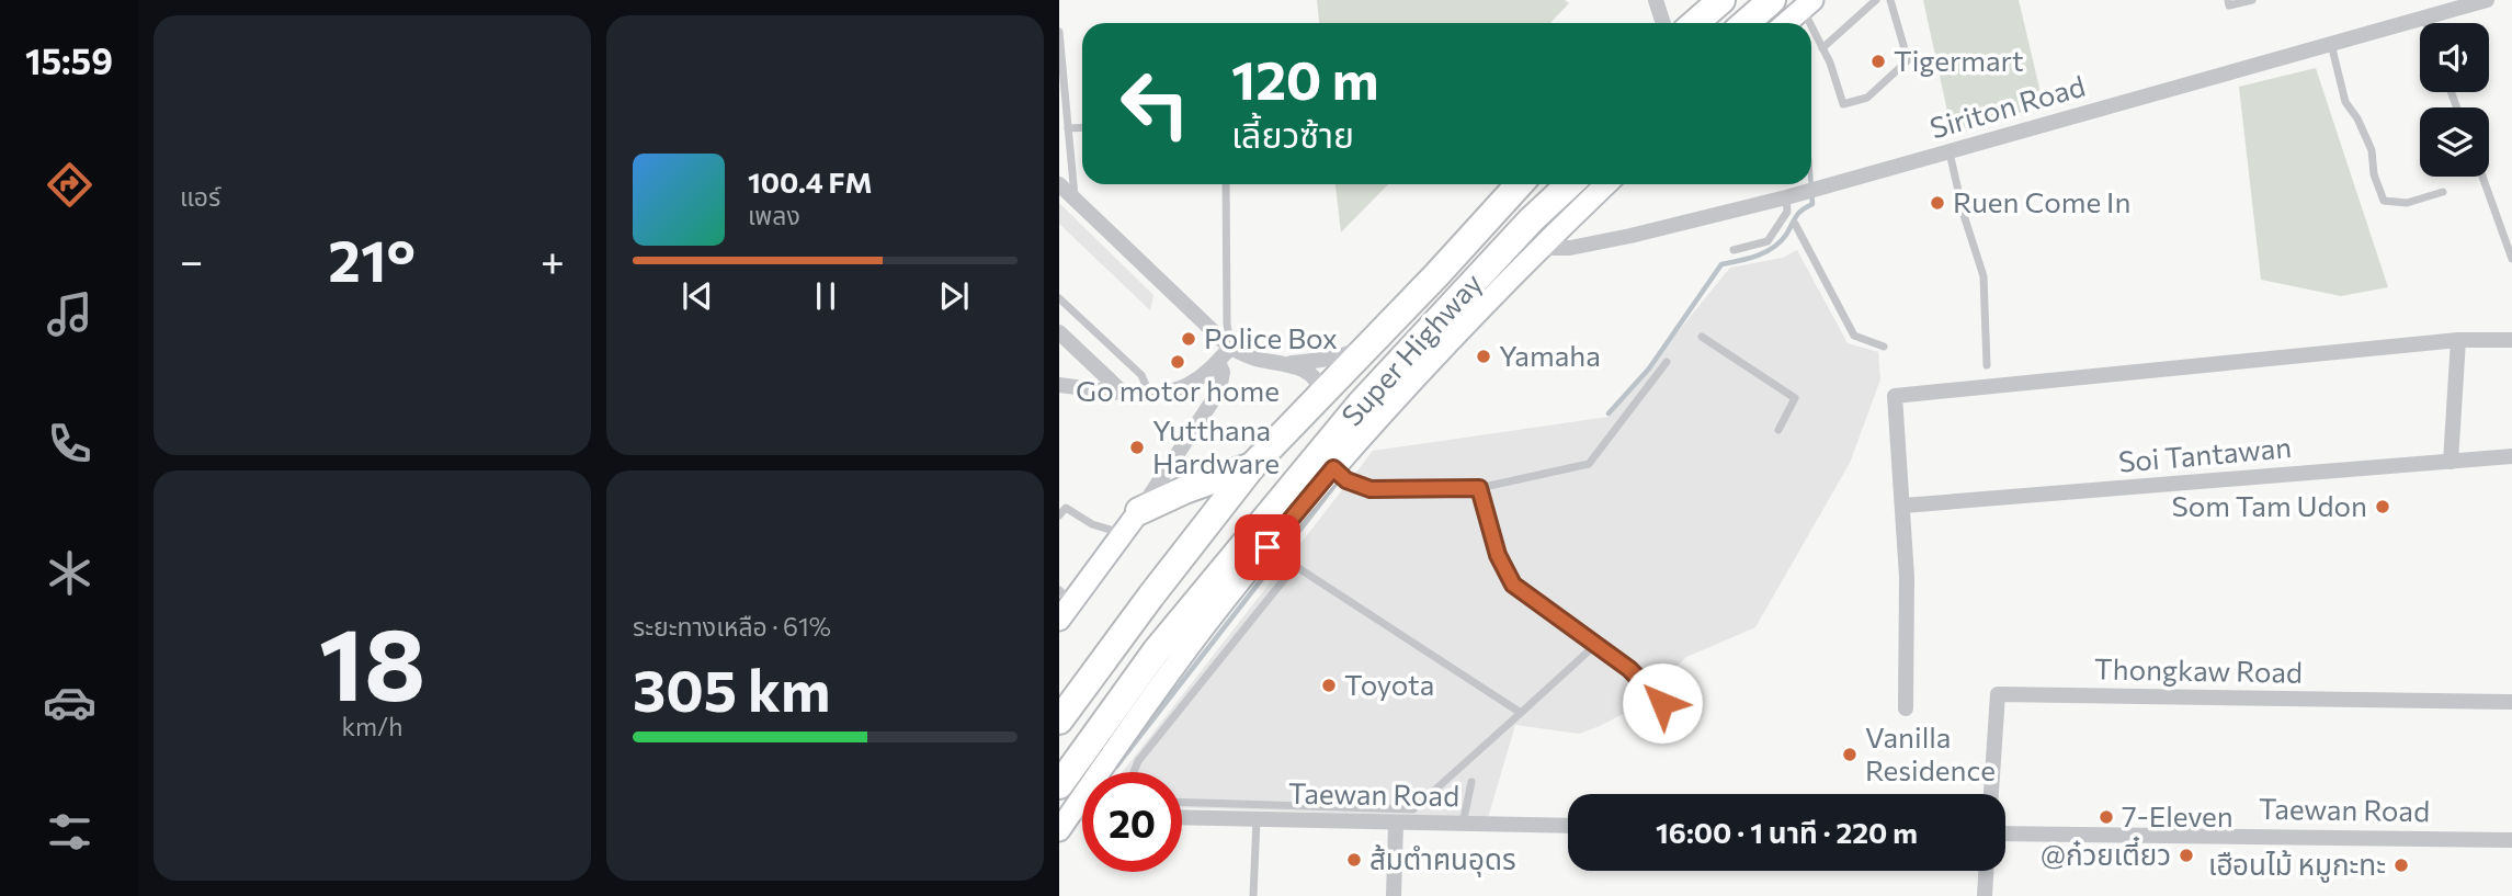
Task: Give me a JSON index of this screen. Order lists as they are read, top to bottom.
{
  "streets": {
    "highway": ["Super Highway"],
    "street": [
      "Siriton Road",
      "Soi Tantawan",
      "Thongkaw Road",
      "Taewan Road"
    ]
  },
  "places": [
    "Tigermart",
    "Ruen Come In",
    "Police Box",
    "Yamaha",
    "Go motor home",
    "Yutthana Hardware",
    "Som Tam Udon",
    "Toyota",
    "Vanilla Residence",
    "7-Eleven",
    "@ก๋วยเตี๋ยว",
    "ส้มตำฅนอุดร",
    "เฮือนไม้ หมูกะทะ"
  ],
  "page": {
    "tabs": "15:59",
    "tile": [
      "แอร์",
      ["18", "km/h"],
      ["ระยะทางเหลือ · 61%", "305 km"]
    ],
    "turn": ["120 m", "เลี้ยวซ้าย"],
    "song": ["100.4 FM", "เพลง"],
    "heat": ["−", "21°", "+"],
    "limit": "20",
    "trip": "16:00 · 1 นาที · 220 m"
  }
}
